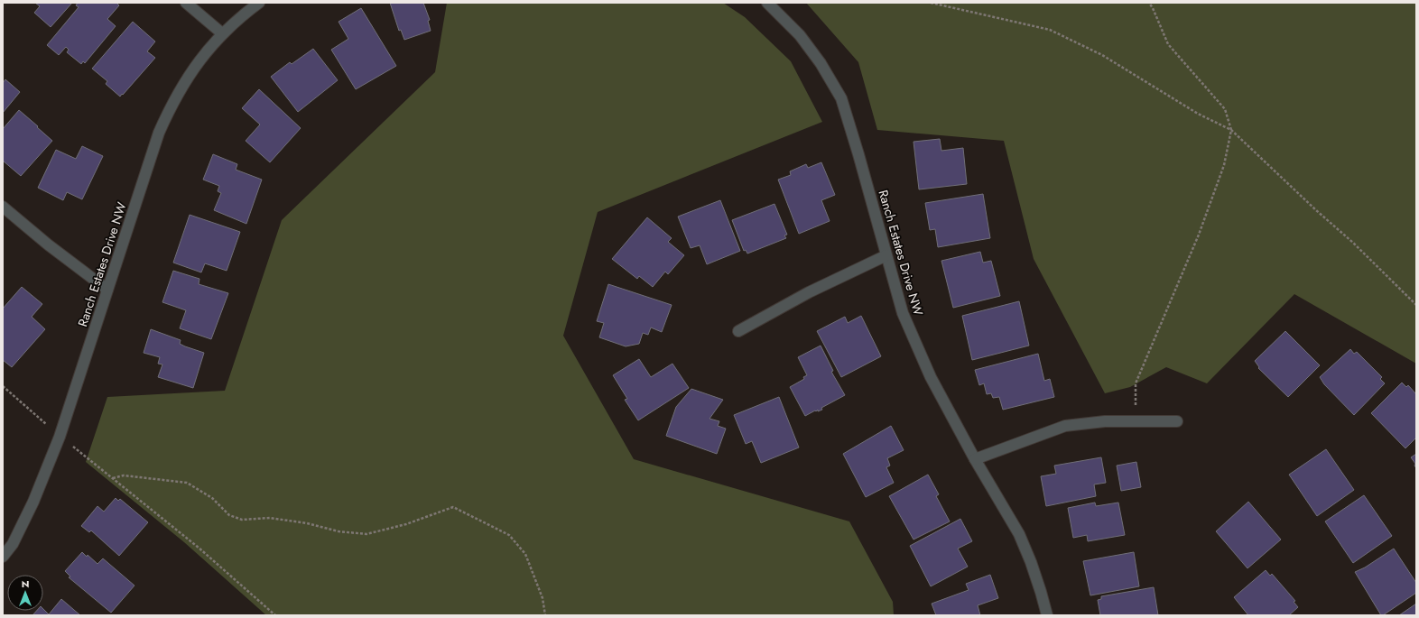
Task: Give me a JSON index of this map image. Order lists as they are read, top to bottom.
{
  "streets": {
    "street": ["Ranch Estates Drive NW"]
  },
  "north": "top"
}
